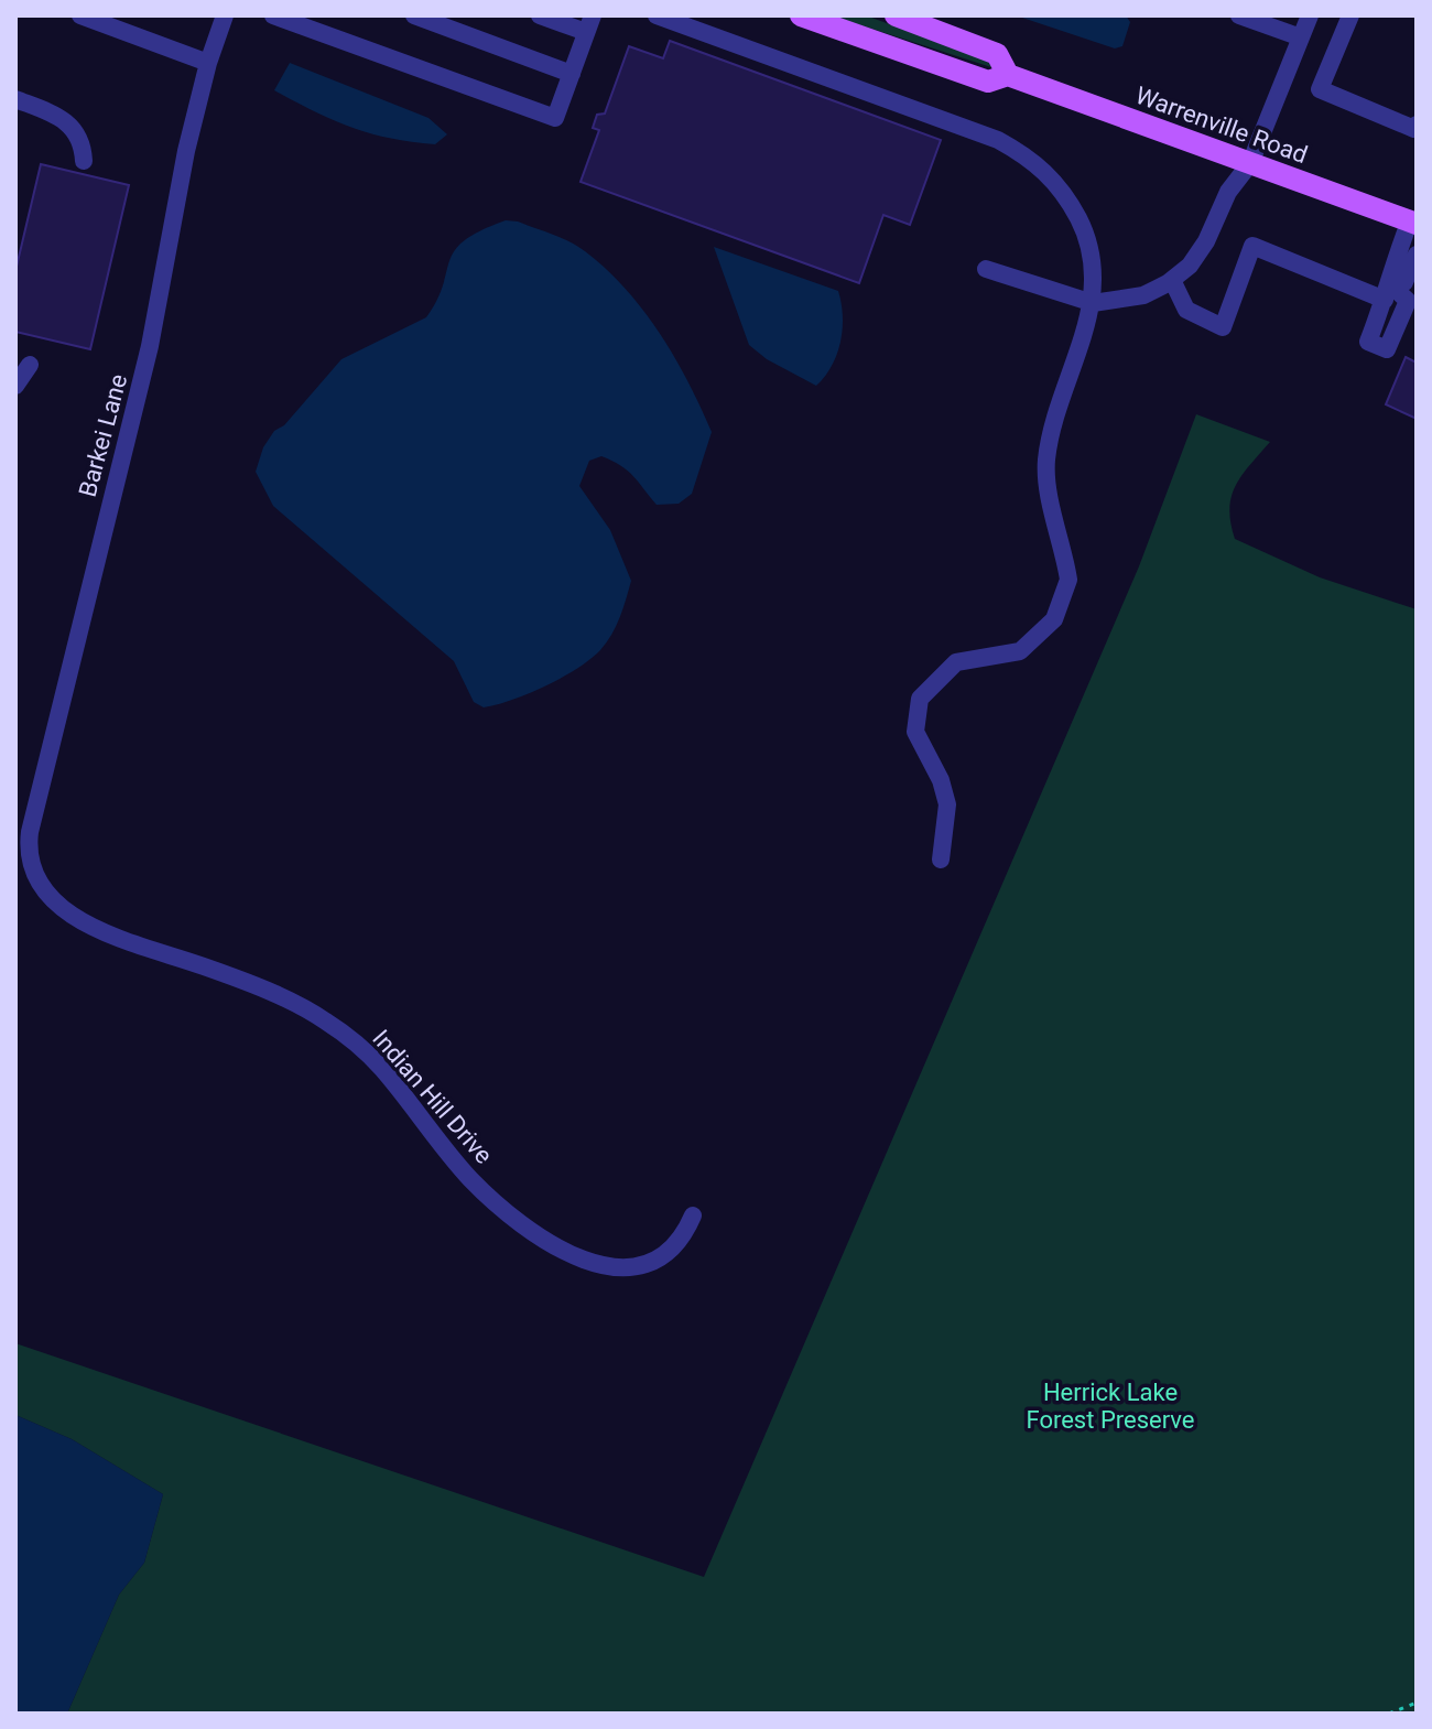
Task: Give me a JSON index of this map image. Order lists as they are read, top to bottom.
{
  "streets": {
    "main road": ["Warrenville Road"],
    "street": ["Barkei Lane", "Indian Hill Drive"]
  },
  "crossings": [
    ["Barkei Lane", "Indian Hill Drive"]
  ],
  "parks": ["Herrick Lake Forest Preserve"]
}
